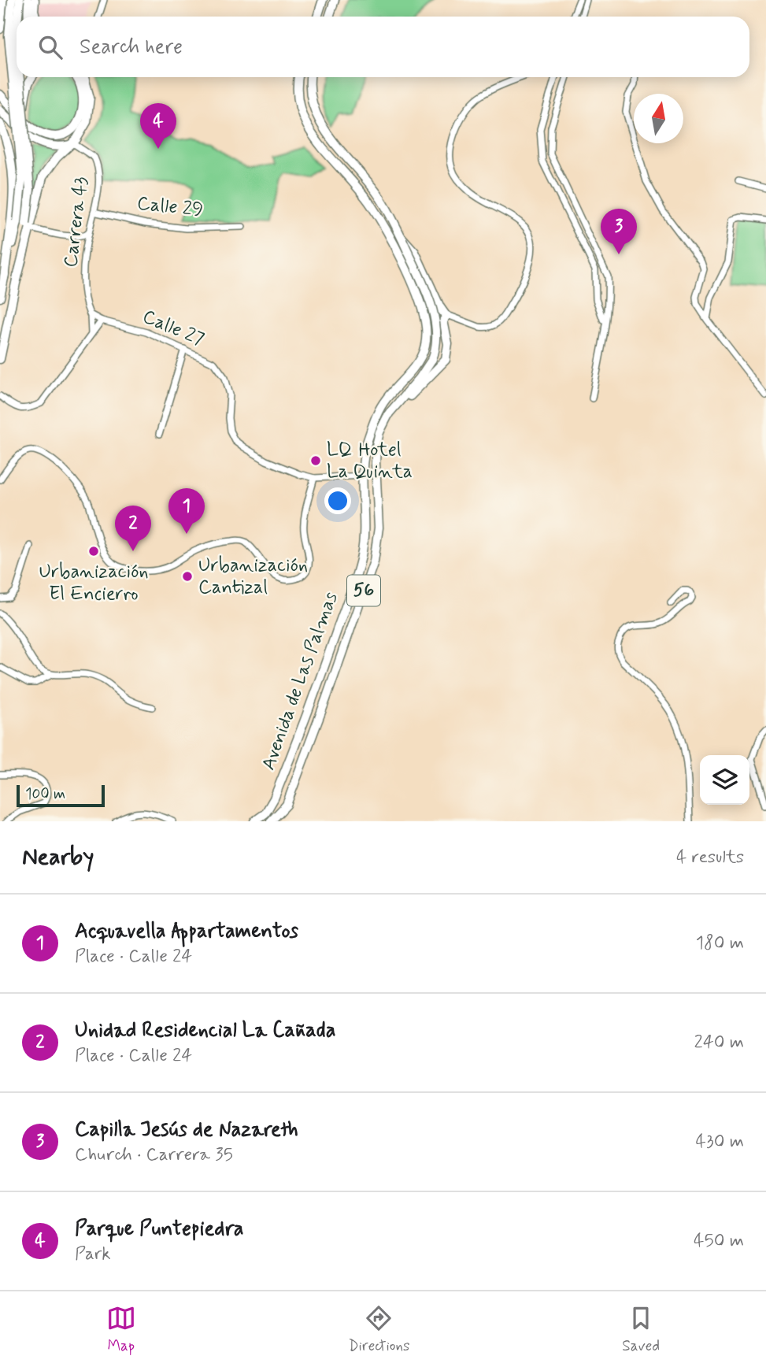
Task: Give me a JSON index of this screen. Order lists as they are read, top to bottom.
{
  "streets": {
    "main road": ["56", "Avenida de Las Palmas"],
    "street": ["Calle 29", "Carrera 43", "Calle 27"]
  },
  "crossings": [
    ["Calle 29", "Carrera 43"]
  ],
  "places": ["LQ Hotel La Quinta", "Urbanización El Encierro", "Urbanización Cantizal"],
  "scale_bar": "100 m",
  "north": "top",
  "page": {
    "search": "Search here",
    "pins": [
      "4",
      "3",
      "1",
      "2"
    ],
    "scale": "100 m",
    "heading": ["Nearby", "4 results"],
    "list": [
      {
        "mark": "1",
        "name": "Acquavella Appartamentos",
        "note": "Place · Calle 24",
        "value": "180 m"
      },
      {
        "mark": "2",
        "name": "Unidad Residencial La Cañada",
        "note": "Place · Calle 24",
        "value": "240 m"
      },
      {
        "mark": "3",
        "name": "Capilla Jesús de Nazareth",
        "note": "Church · Carrera 35",
        "value": "430 m"
      },
      {
        "mark": "4",
        "name": "Parque Puntepiedra",
        "note": "Park",
        "value": "450 m"
      }
    ],
    "nav": ["Map", "Directions", "Saved"]
  }
}
